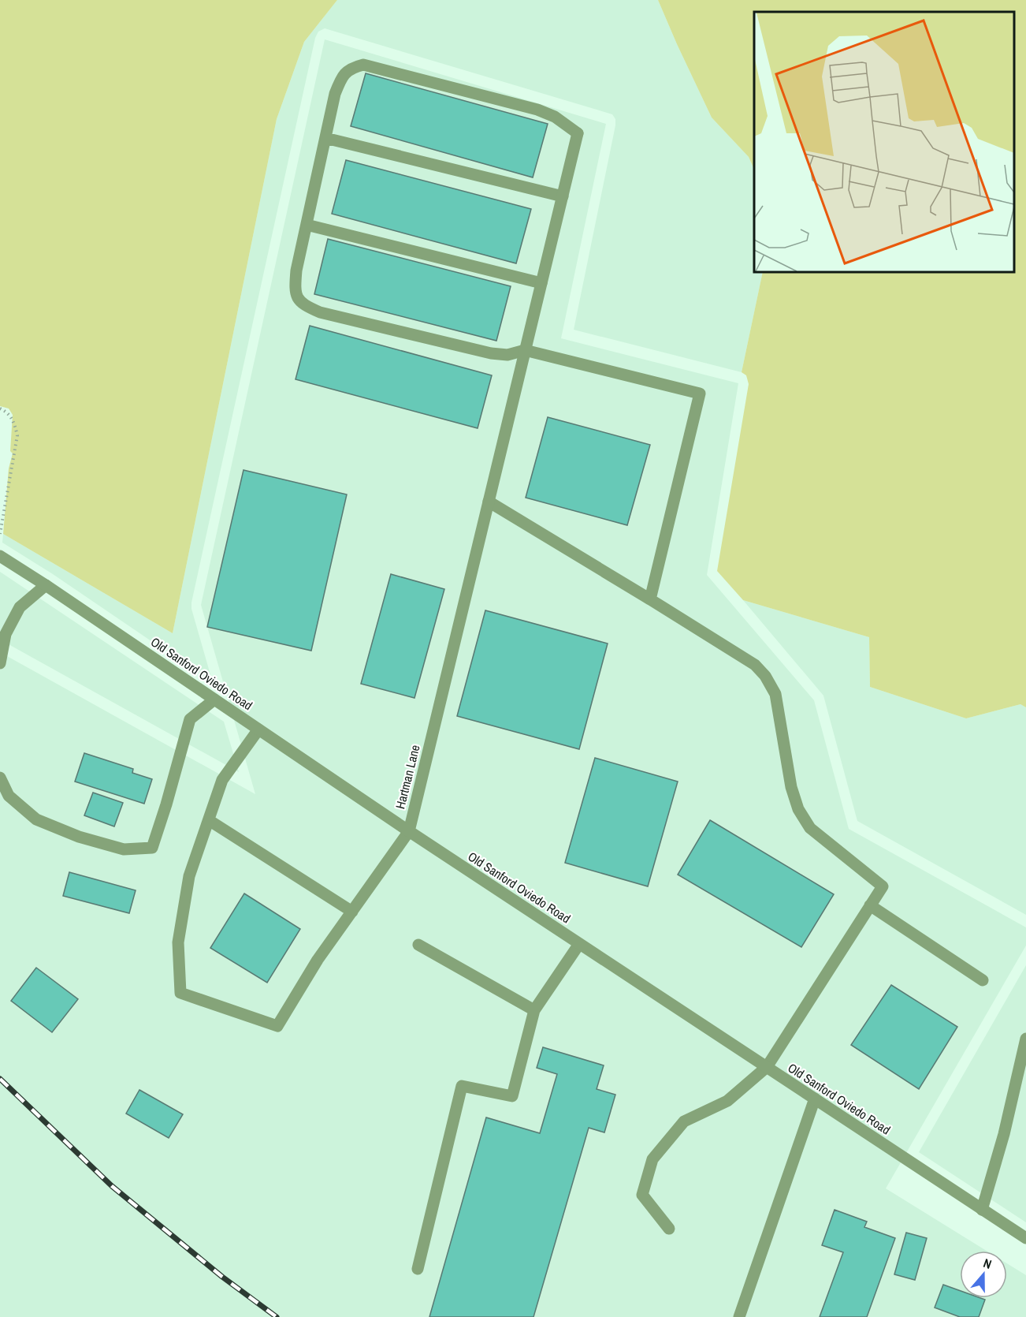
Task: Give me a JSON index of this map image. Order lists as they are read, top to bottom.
{
  "streets": {
    "street": ["Old Sanford Oviedo Road", "Hartman Lane"]
  },
  "crossings": [
    ["Old Sanford Oviedo Road", "Hartman Lane"]
  ],
  "north": "top"
}
